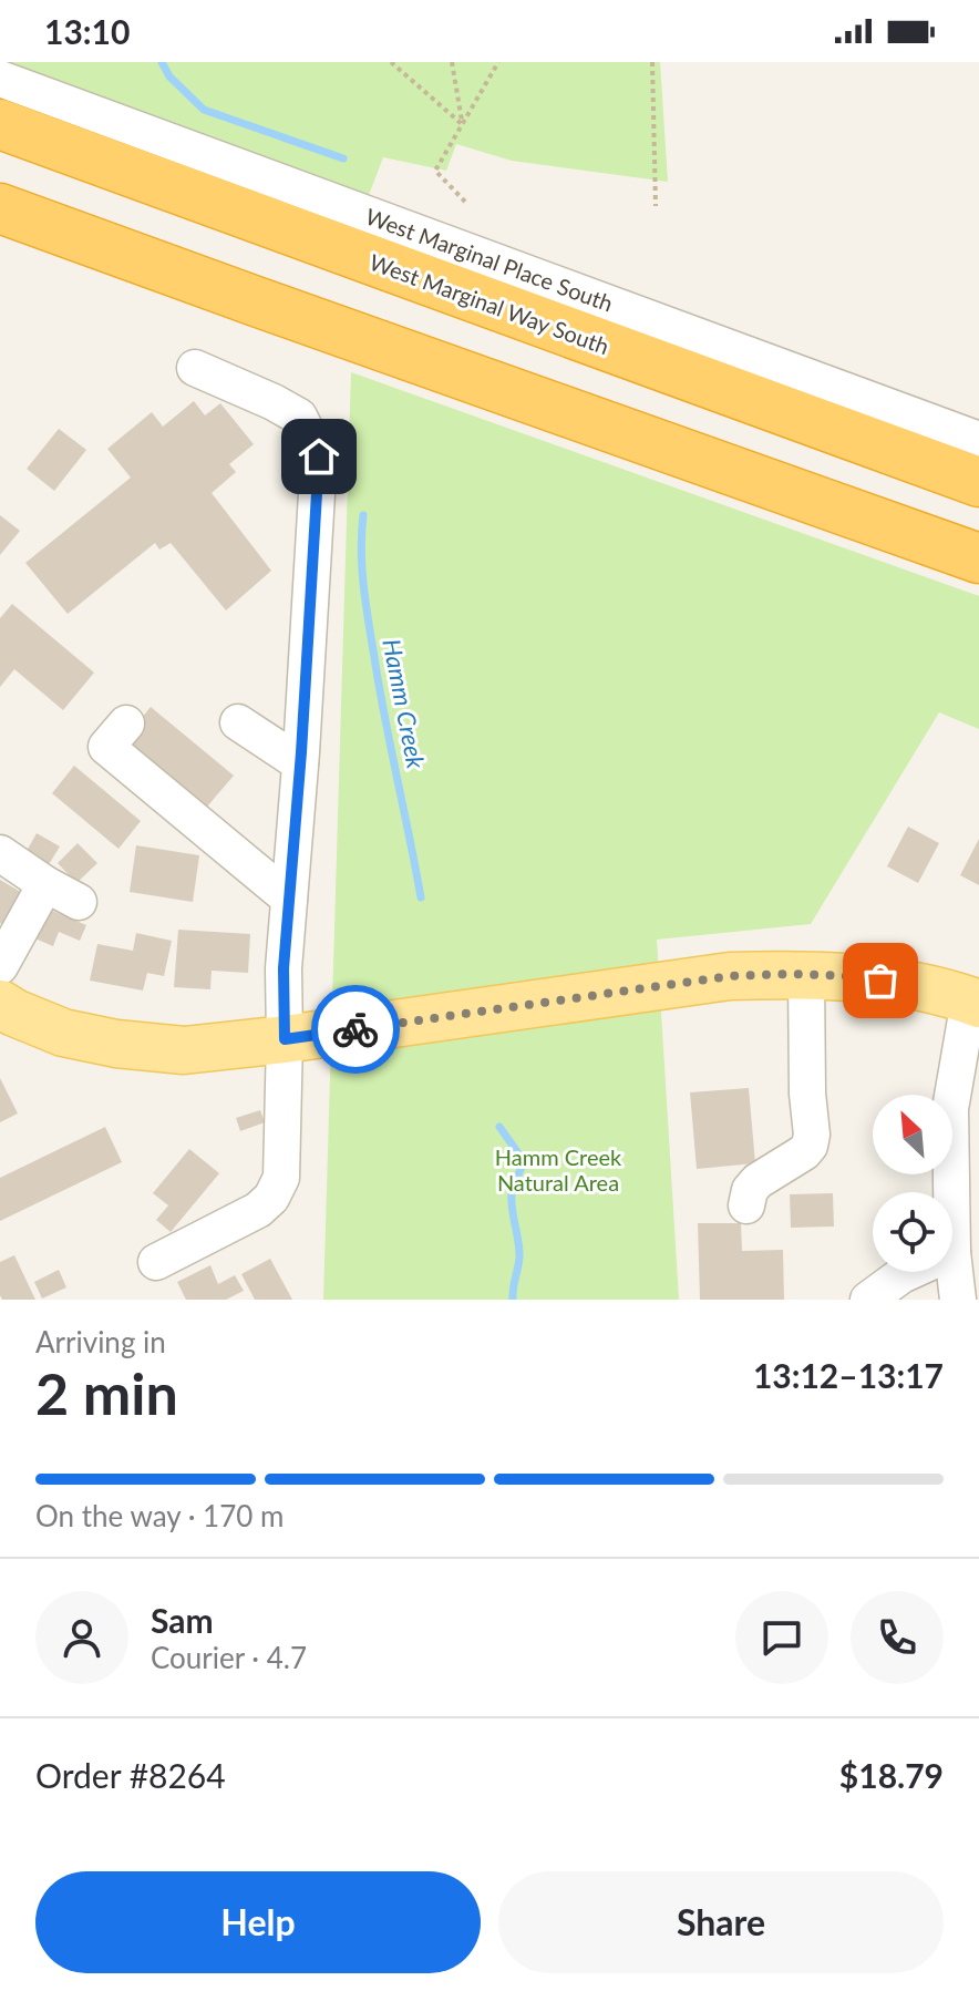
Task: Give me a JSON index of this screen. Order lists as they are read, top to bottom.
{
  "streets": {
    "highway": ["West Marginal Way South"],
    "street": ["West Marginal Place South"]
  },
  "water": ["Hamm Creek"],
  "parks": ["Hamm Creek Natural Area"],
  "north": "top left",
  "page": {
    "status": "13:10",
    "heading": ["2 min", "Arriving in", "13:12–13:17"],
    "panel": [
      "Sam",
      "Courier · 4.7",
      "Order #8264",
      "$18.79"
    ],
    "bar": "On the way · 170 m",
    "buttons": ["Help", "Share"]
  }
}
